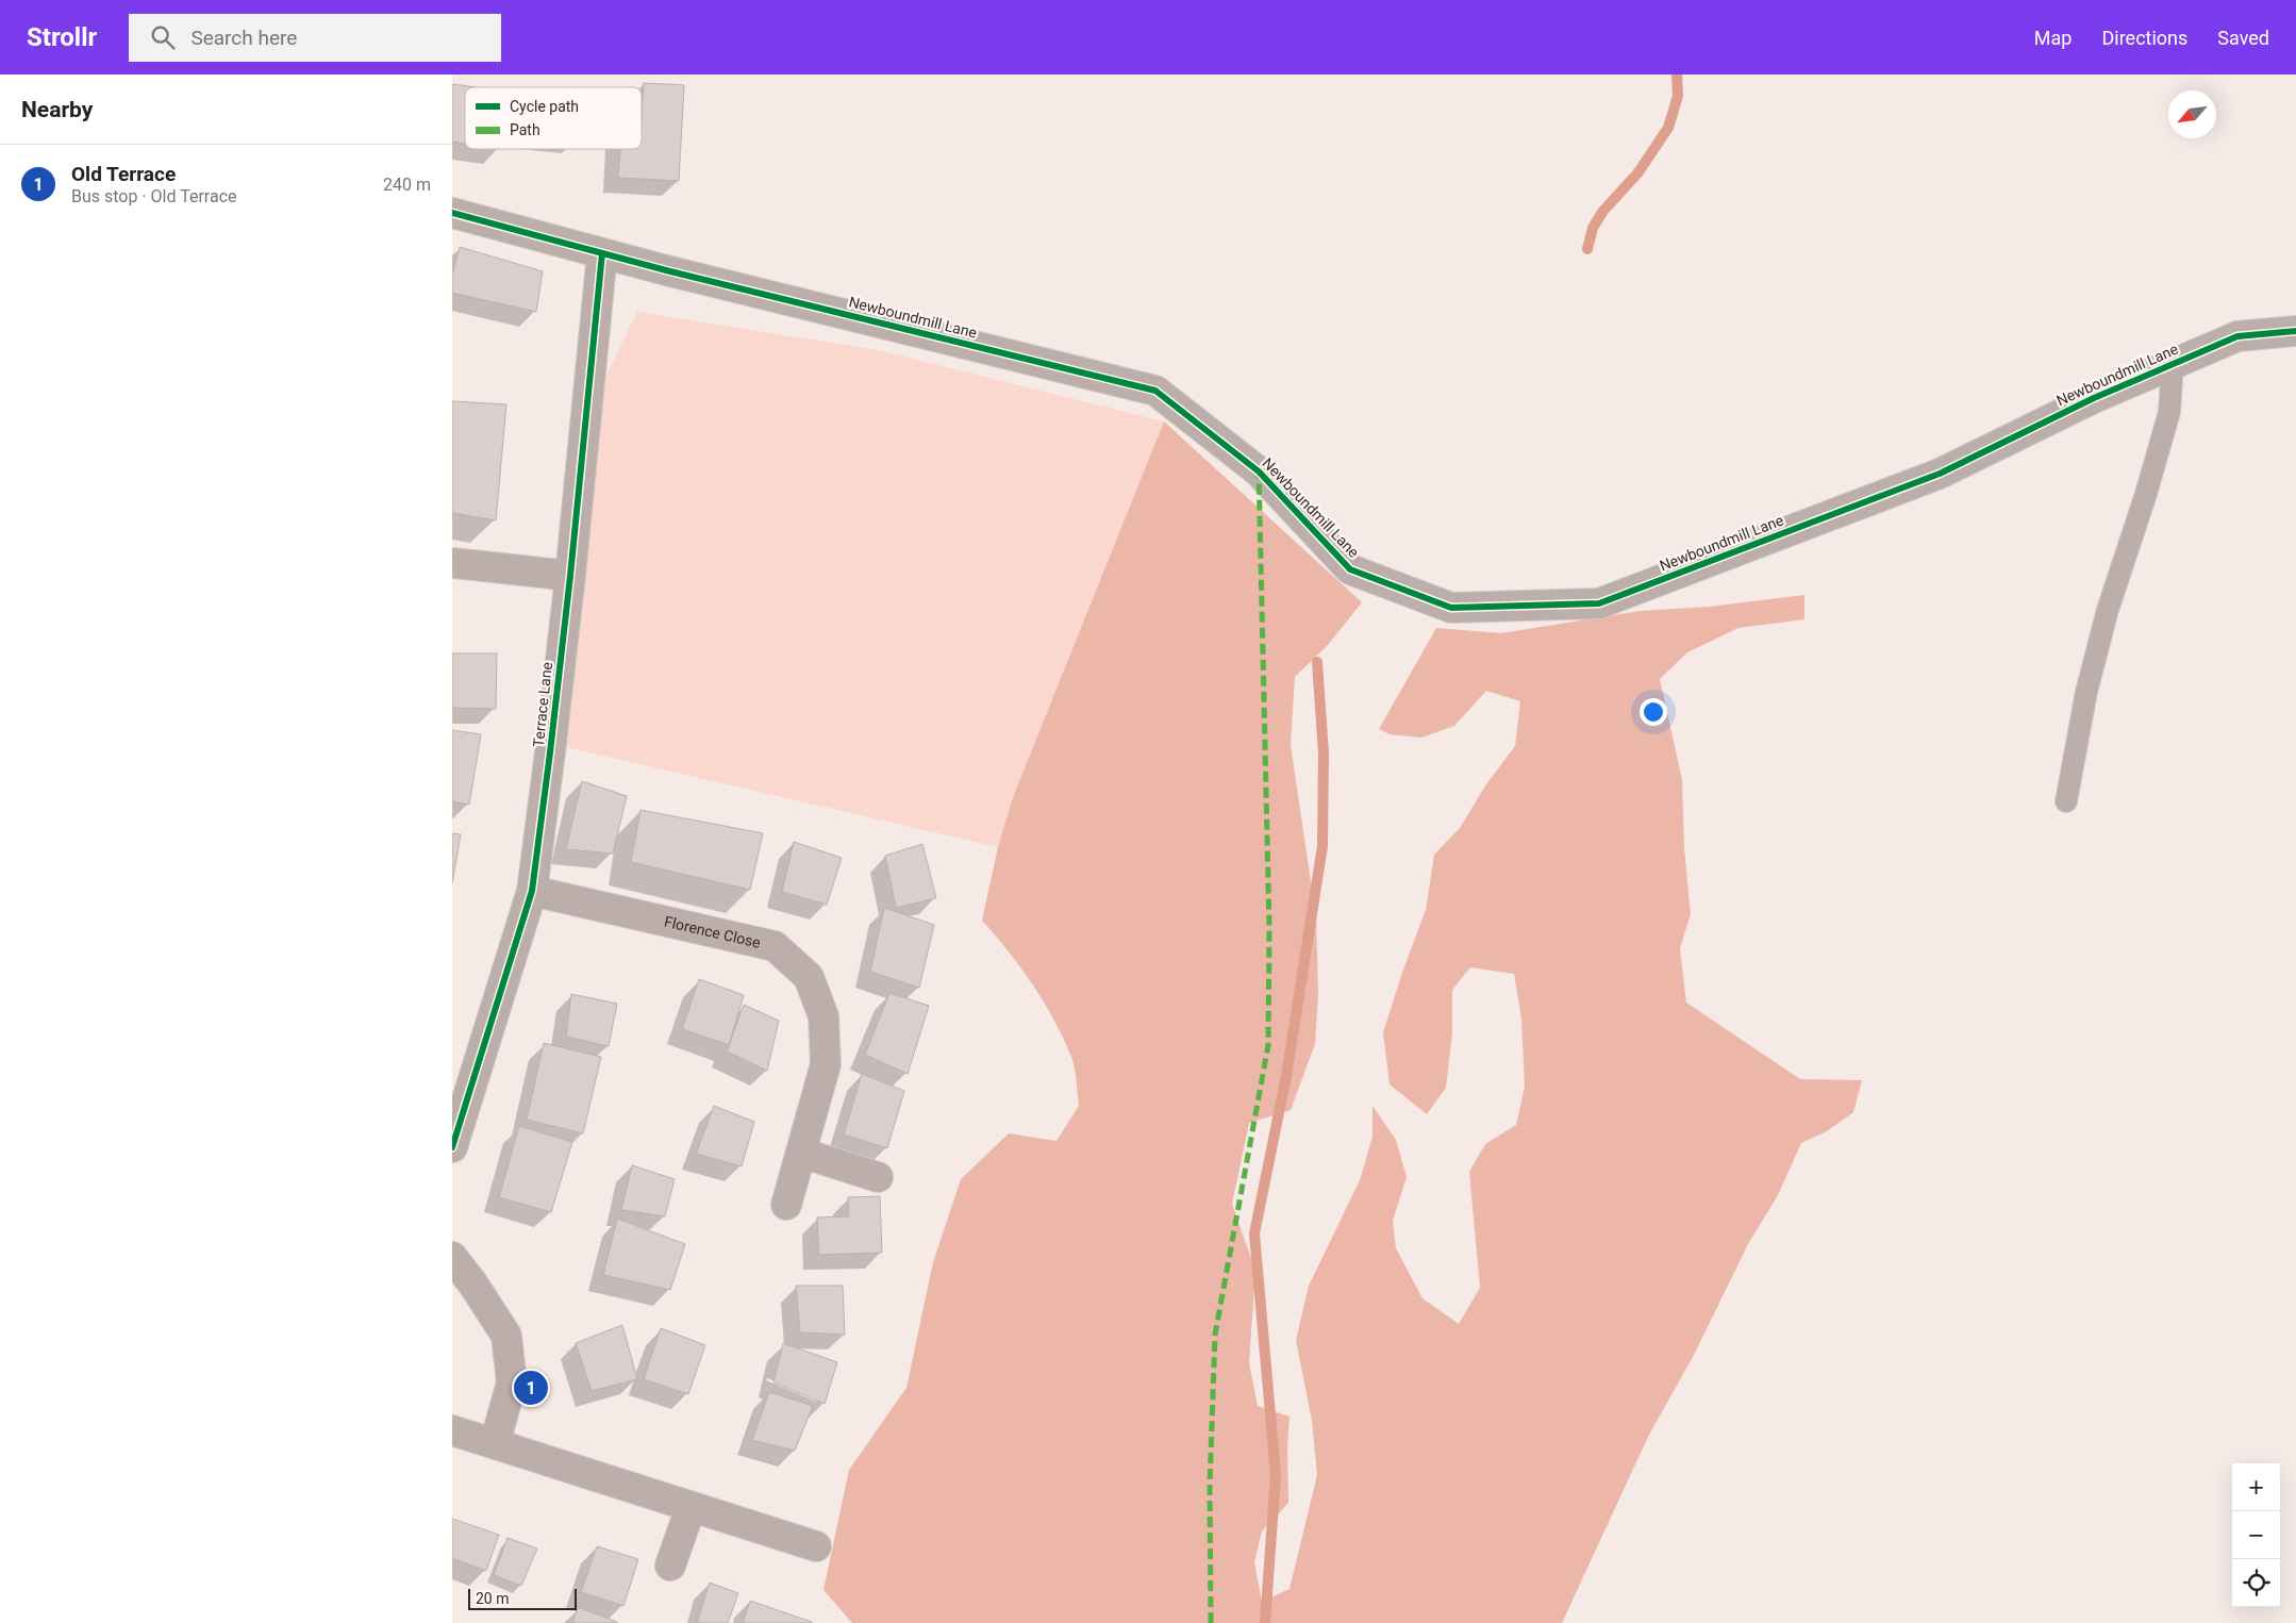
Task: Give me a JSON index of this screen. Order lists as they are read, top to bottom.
{
  "streets": {
    "street": ["Newboundmill Lane", "Terrace Lane", "Florence Close"]
  },
  "crossings": [
    ["Newboundmill Lane", "Terrace Lane"],
    ["Terrace Lane", "Florence Close"]
  ],
  "legend": ["Cycle path", "Path"],
  "scale_bar": "20 m",
  "north": "bottom left",
  "page": {
    "header": "Strollr",
    "search": "Search here",
    "nav": ["Map", "Directions", "Saved"],
    "heading": "Nearby",
    "list": [
      {
        "mark": "1",
        "name": "Old Terrace",
        "note": "Bus stop · Old Terrace",
        "value": "240 m"
      }
    ],
    "pins": "1",
    "map_buttons": ["+", "−"],
    "scale": "20 m"
  }
}
